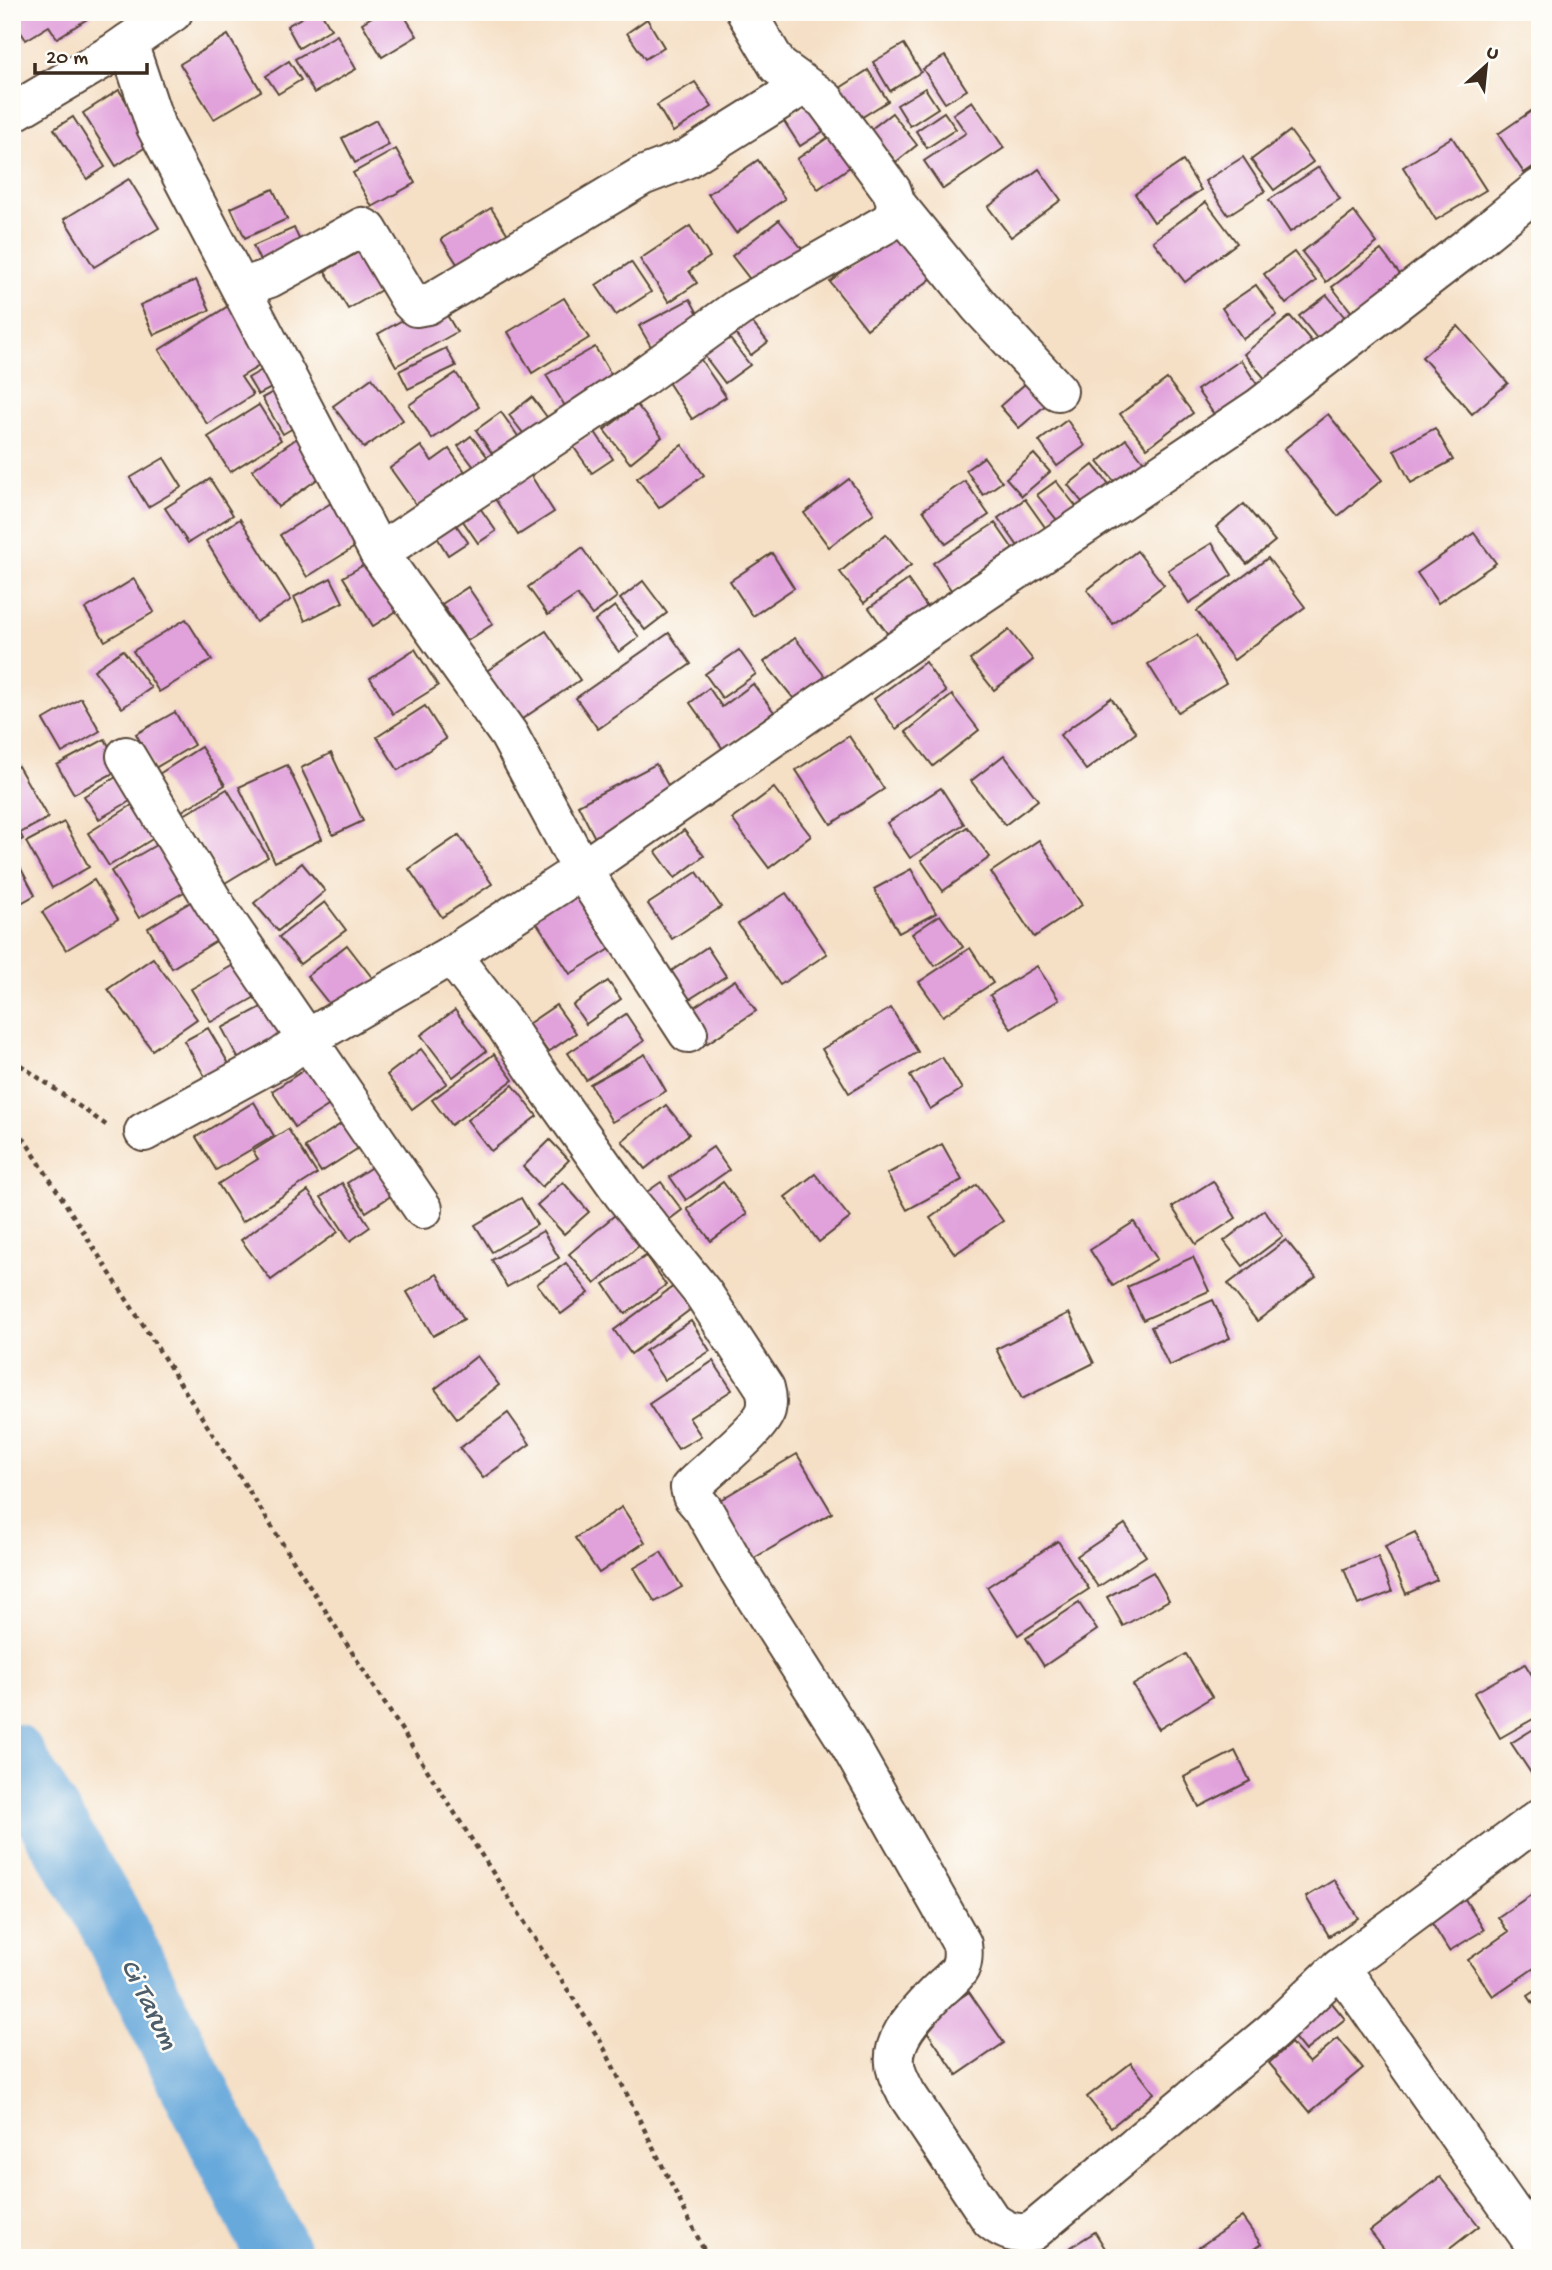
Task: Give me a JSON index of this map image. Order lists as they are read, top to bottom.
{
  "water": ["Ci Tarum"],
  "scale_bar": "20 m",
  "north": "top right"
}
